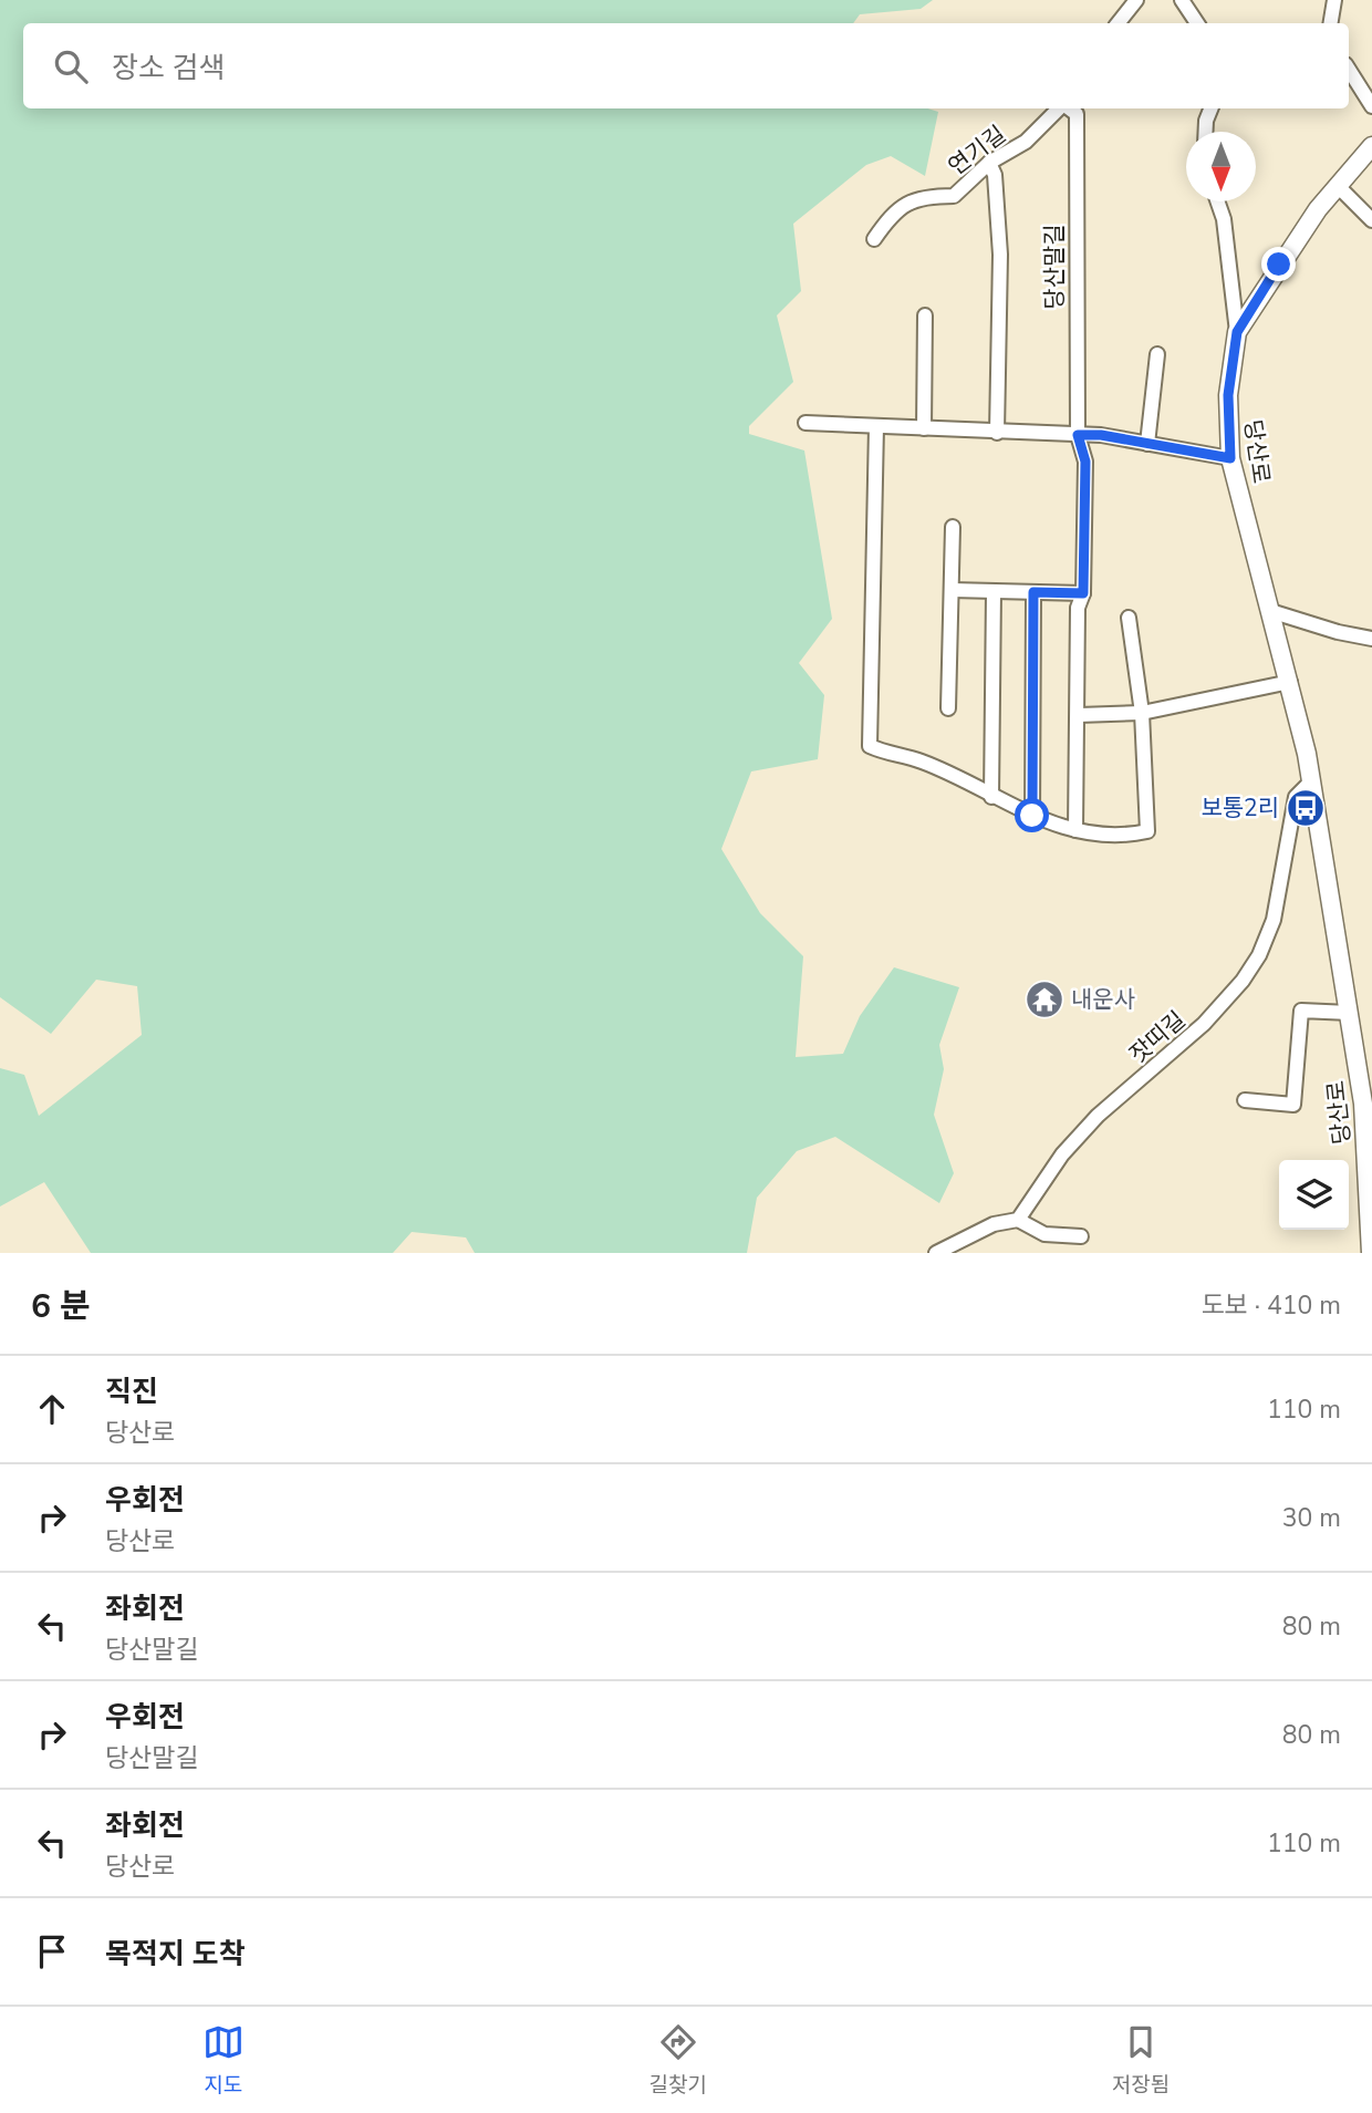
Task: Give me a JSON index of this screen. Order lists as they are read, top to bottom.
{
  "streets": {
    "street": [
      "연기길",
      "당산말길",
      "당산로",
      "잣띠길"
    ]
  },
  "crossings": [
    ["당산로", "잣띠길"]
  ],
  "places": {
    "bus stop": ["보통2리"],
    "temple": ["내운사"]
  },
  "north": "bottom",
  "page": {
    "search": "장소 검색",
    "heading": ["6 분", "도보 · 410 m"],
    "list": [
      ["직진", "당산로", "110 m"],
      ["우회전", "당산로", "30 m"],
      ["좌회전", "당산말길", "80 m"],
      ["우회전", "당산말길", "80 m"],
      ["좌회전", "당산로", "110 m"],
      "목적지 도착"
    ],
    "nav": ["지도", "길찾기", "저장됨"]
  }
}
